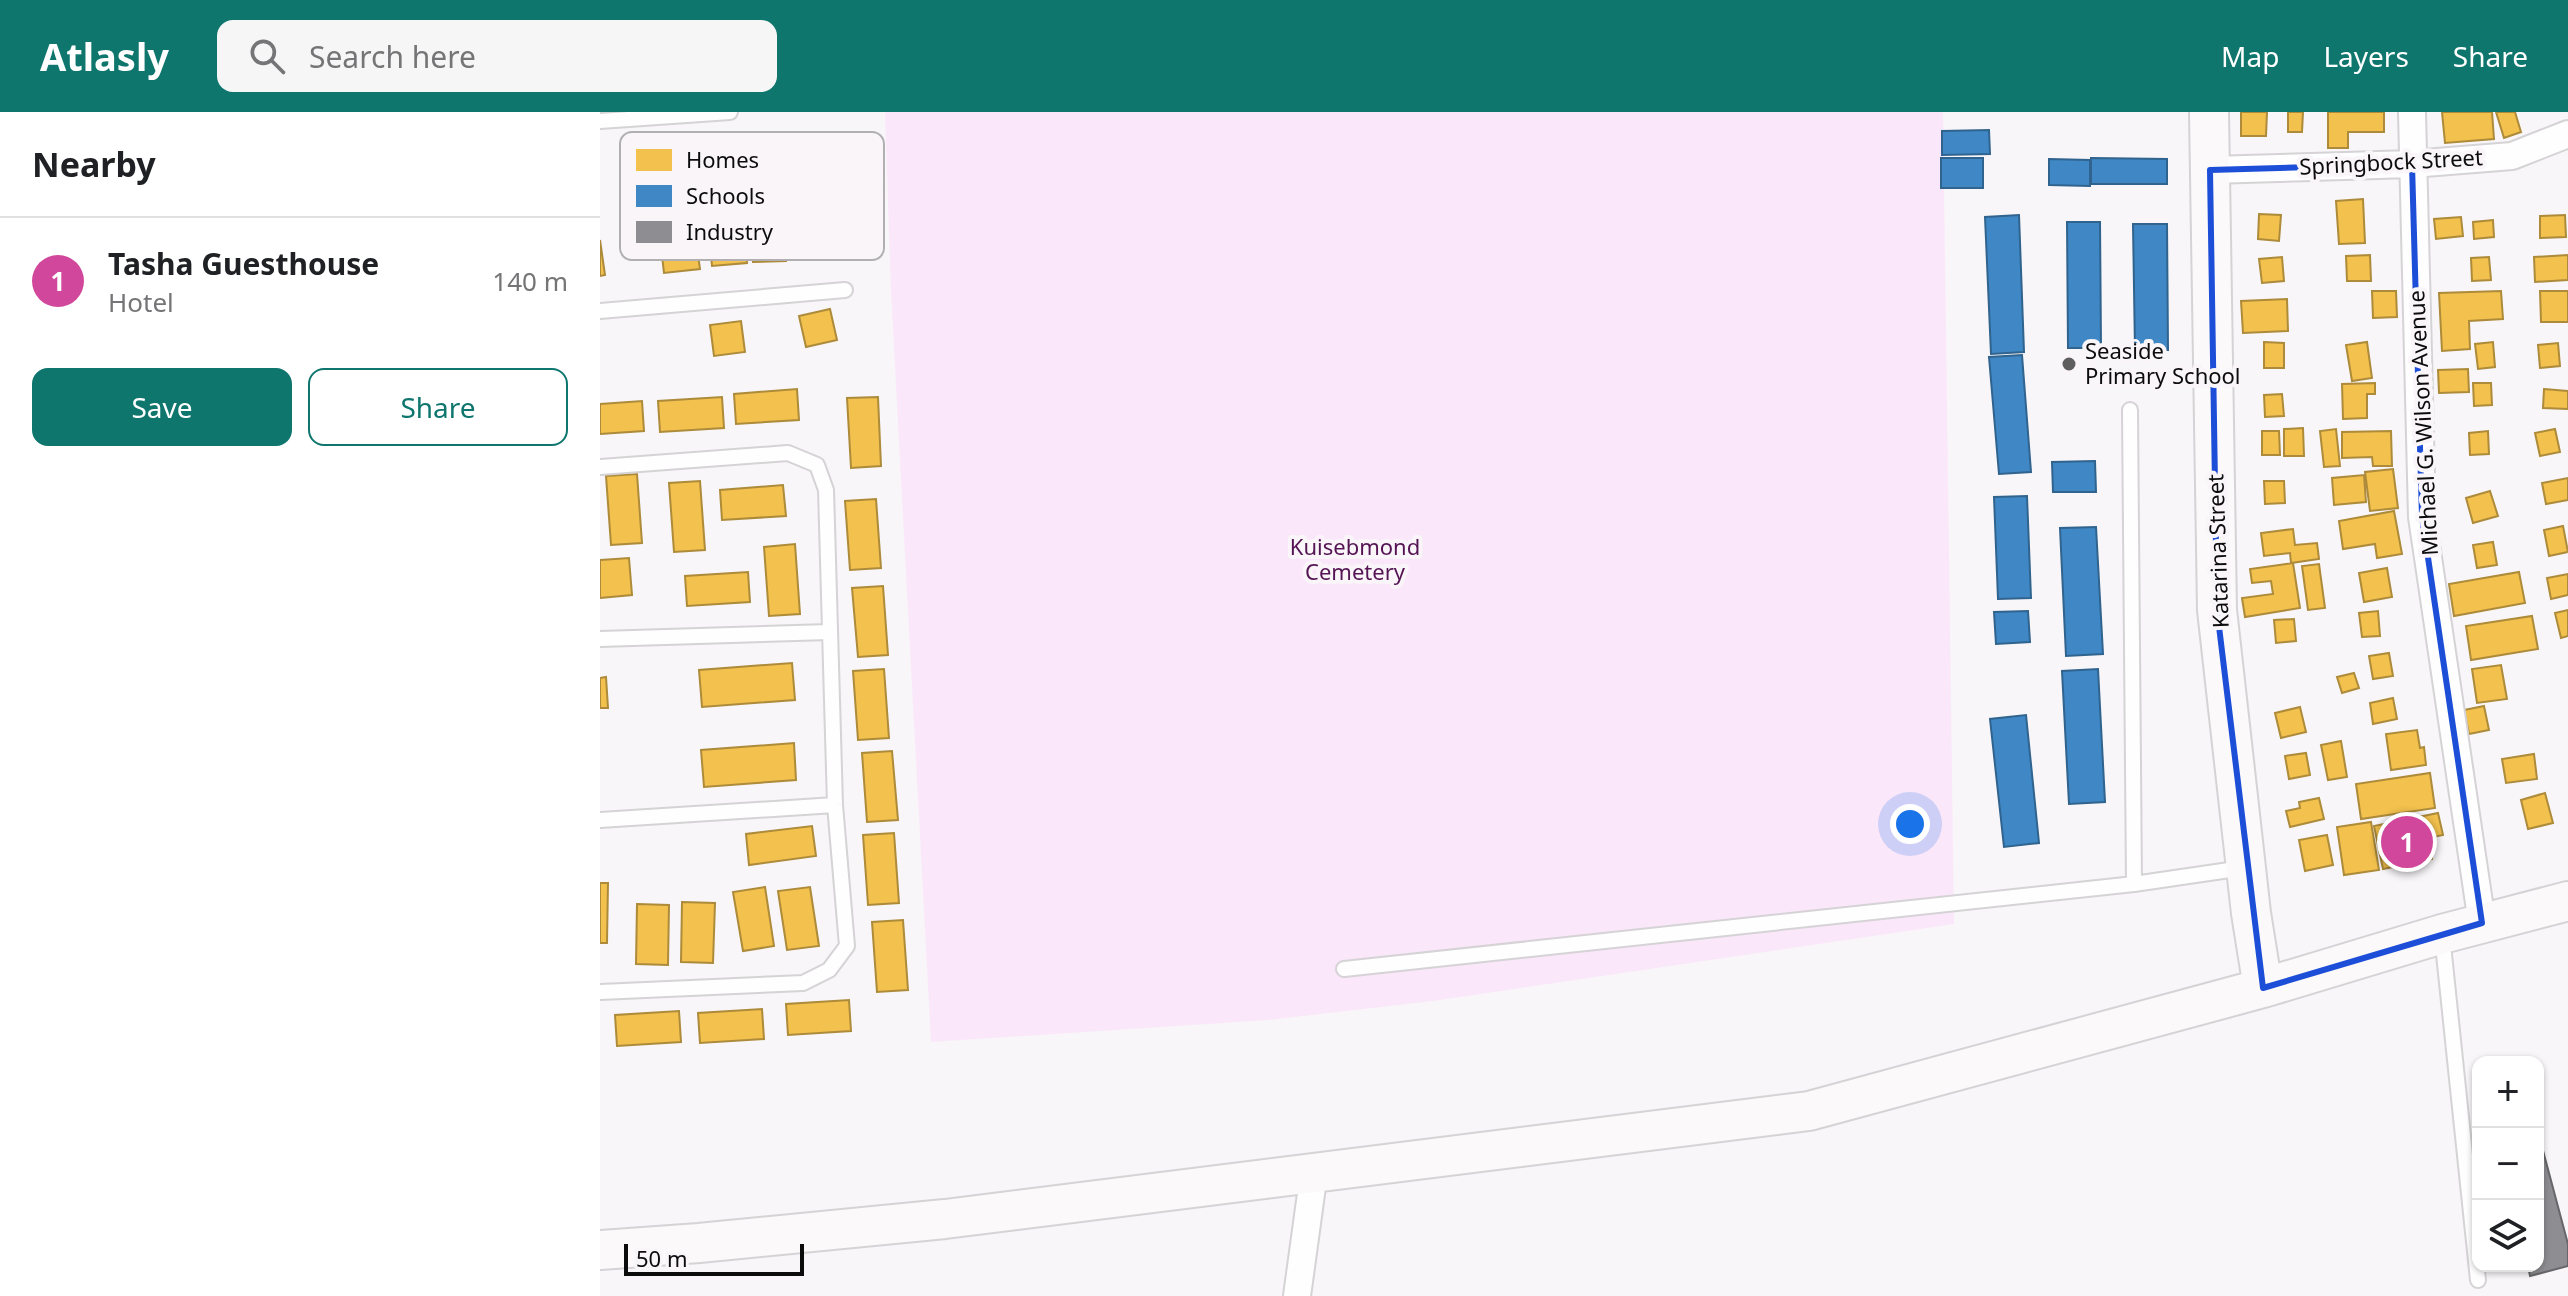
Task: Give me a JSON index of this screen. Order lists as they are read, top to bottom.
{
  "streets": {
    "street": ["Springbock Street", "Michael G. Wilson Avenue", "Katarina Street"]
  },
  "crossings": [
    ["Springbock Street", "Michael G. Wilson Avenue"],
    ["Springbock Street", "Katarina Street"]
  ],
  "parks": ["Kuisebmond Cemetery"],
  "places": ["Seaside Primary School"],
  "legend": ["Homes", "Schools", "Industry"],
  "scale_bar": "50 m",
  "page": {
    "header": "Atlasly",
    "search": "Search here",
    "nav": ["Map", "Layers", "Share"],
    "heading": "Nearby",
    "list": [
      {
        "mark": "1",
        "name": "Tasha Guesthouse",
        "note": "Hotel",
        "value": "140 m"
      }
    ],
    "buttons": ["Save", "Share"],
    "pins": "1",
    "map_buttons": ["+", "−"],
    "scale": "50 m"
  }
}
